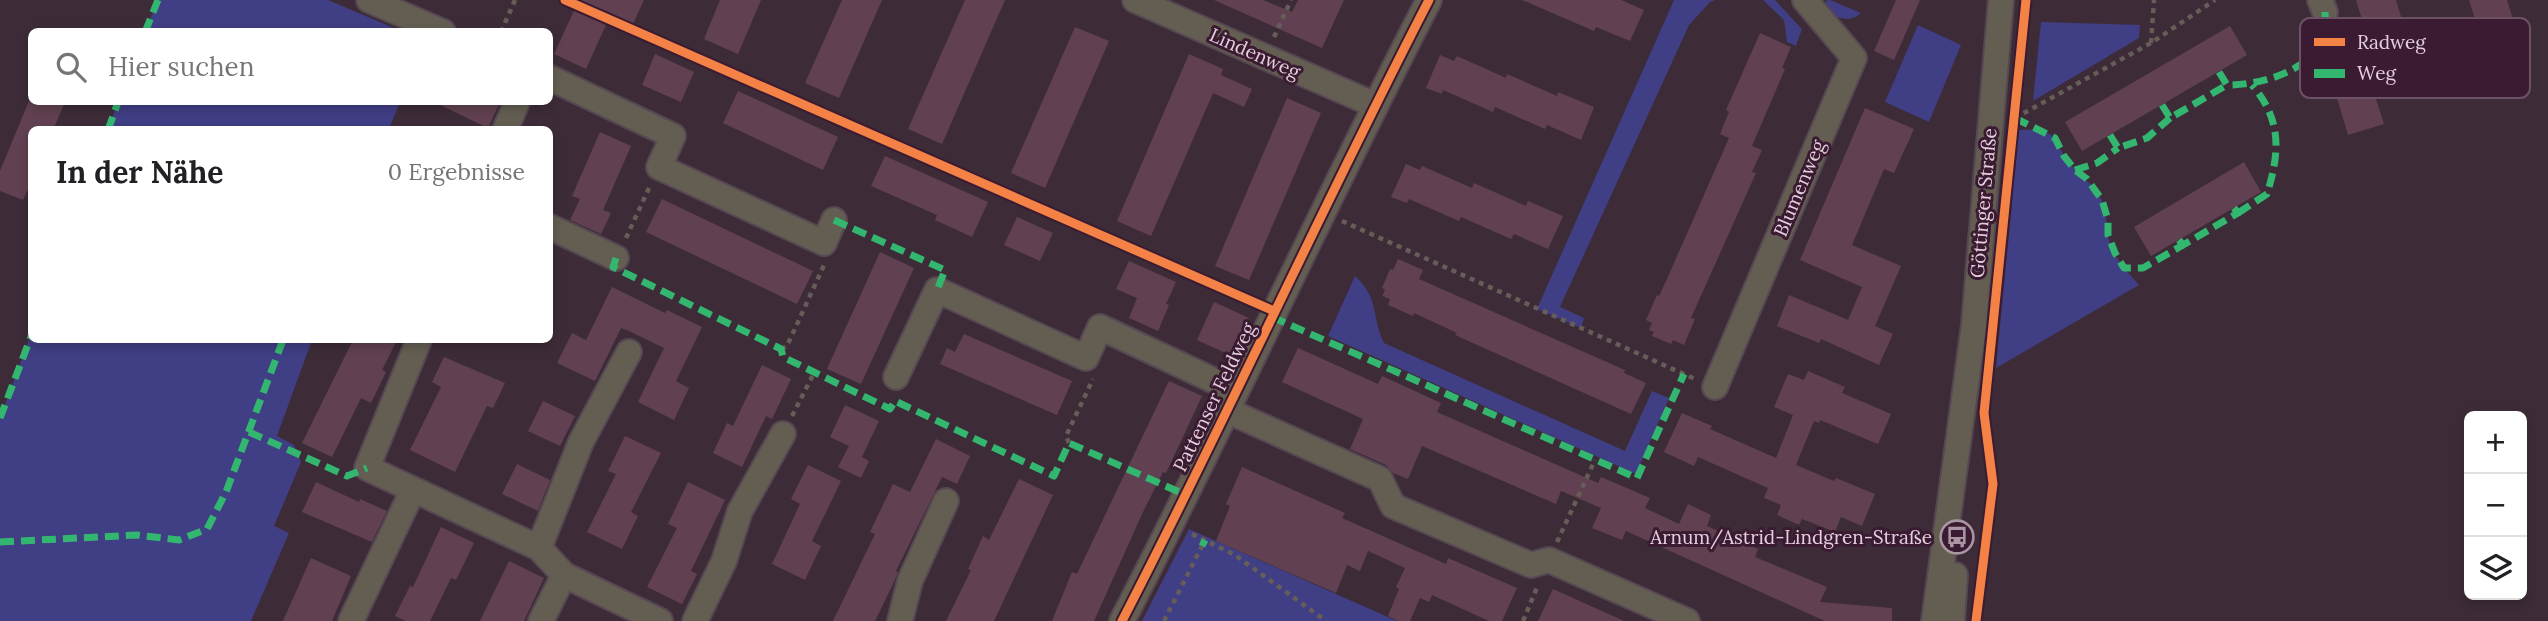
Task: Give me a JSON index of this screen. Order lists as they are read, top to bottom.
{
  "streets": {
    "street": [
      "Lindenweg",
      "Blumenweg",
      "Göttinger Straße",
      "Pattenser Feldweg"
    ]
  },
  "crossings": [
    ["Lindenweg", "Pattenser Feldweg"]
  ],
  "places": {
    "bus stop": ["Arnum/Astrid-Lindgren-Straße"]
  },
  "legend": ["Radweg", "Weg"],
  "page": {
    "search": "Hier suchen",
    "heading": ["In der Nähe", "0 Ergebnisse"],
    "map_buttons": ["+", "−"]
  }
}
